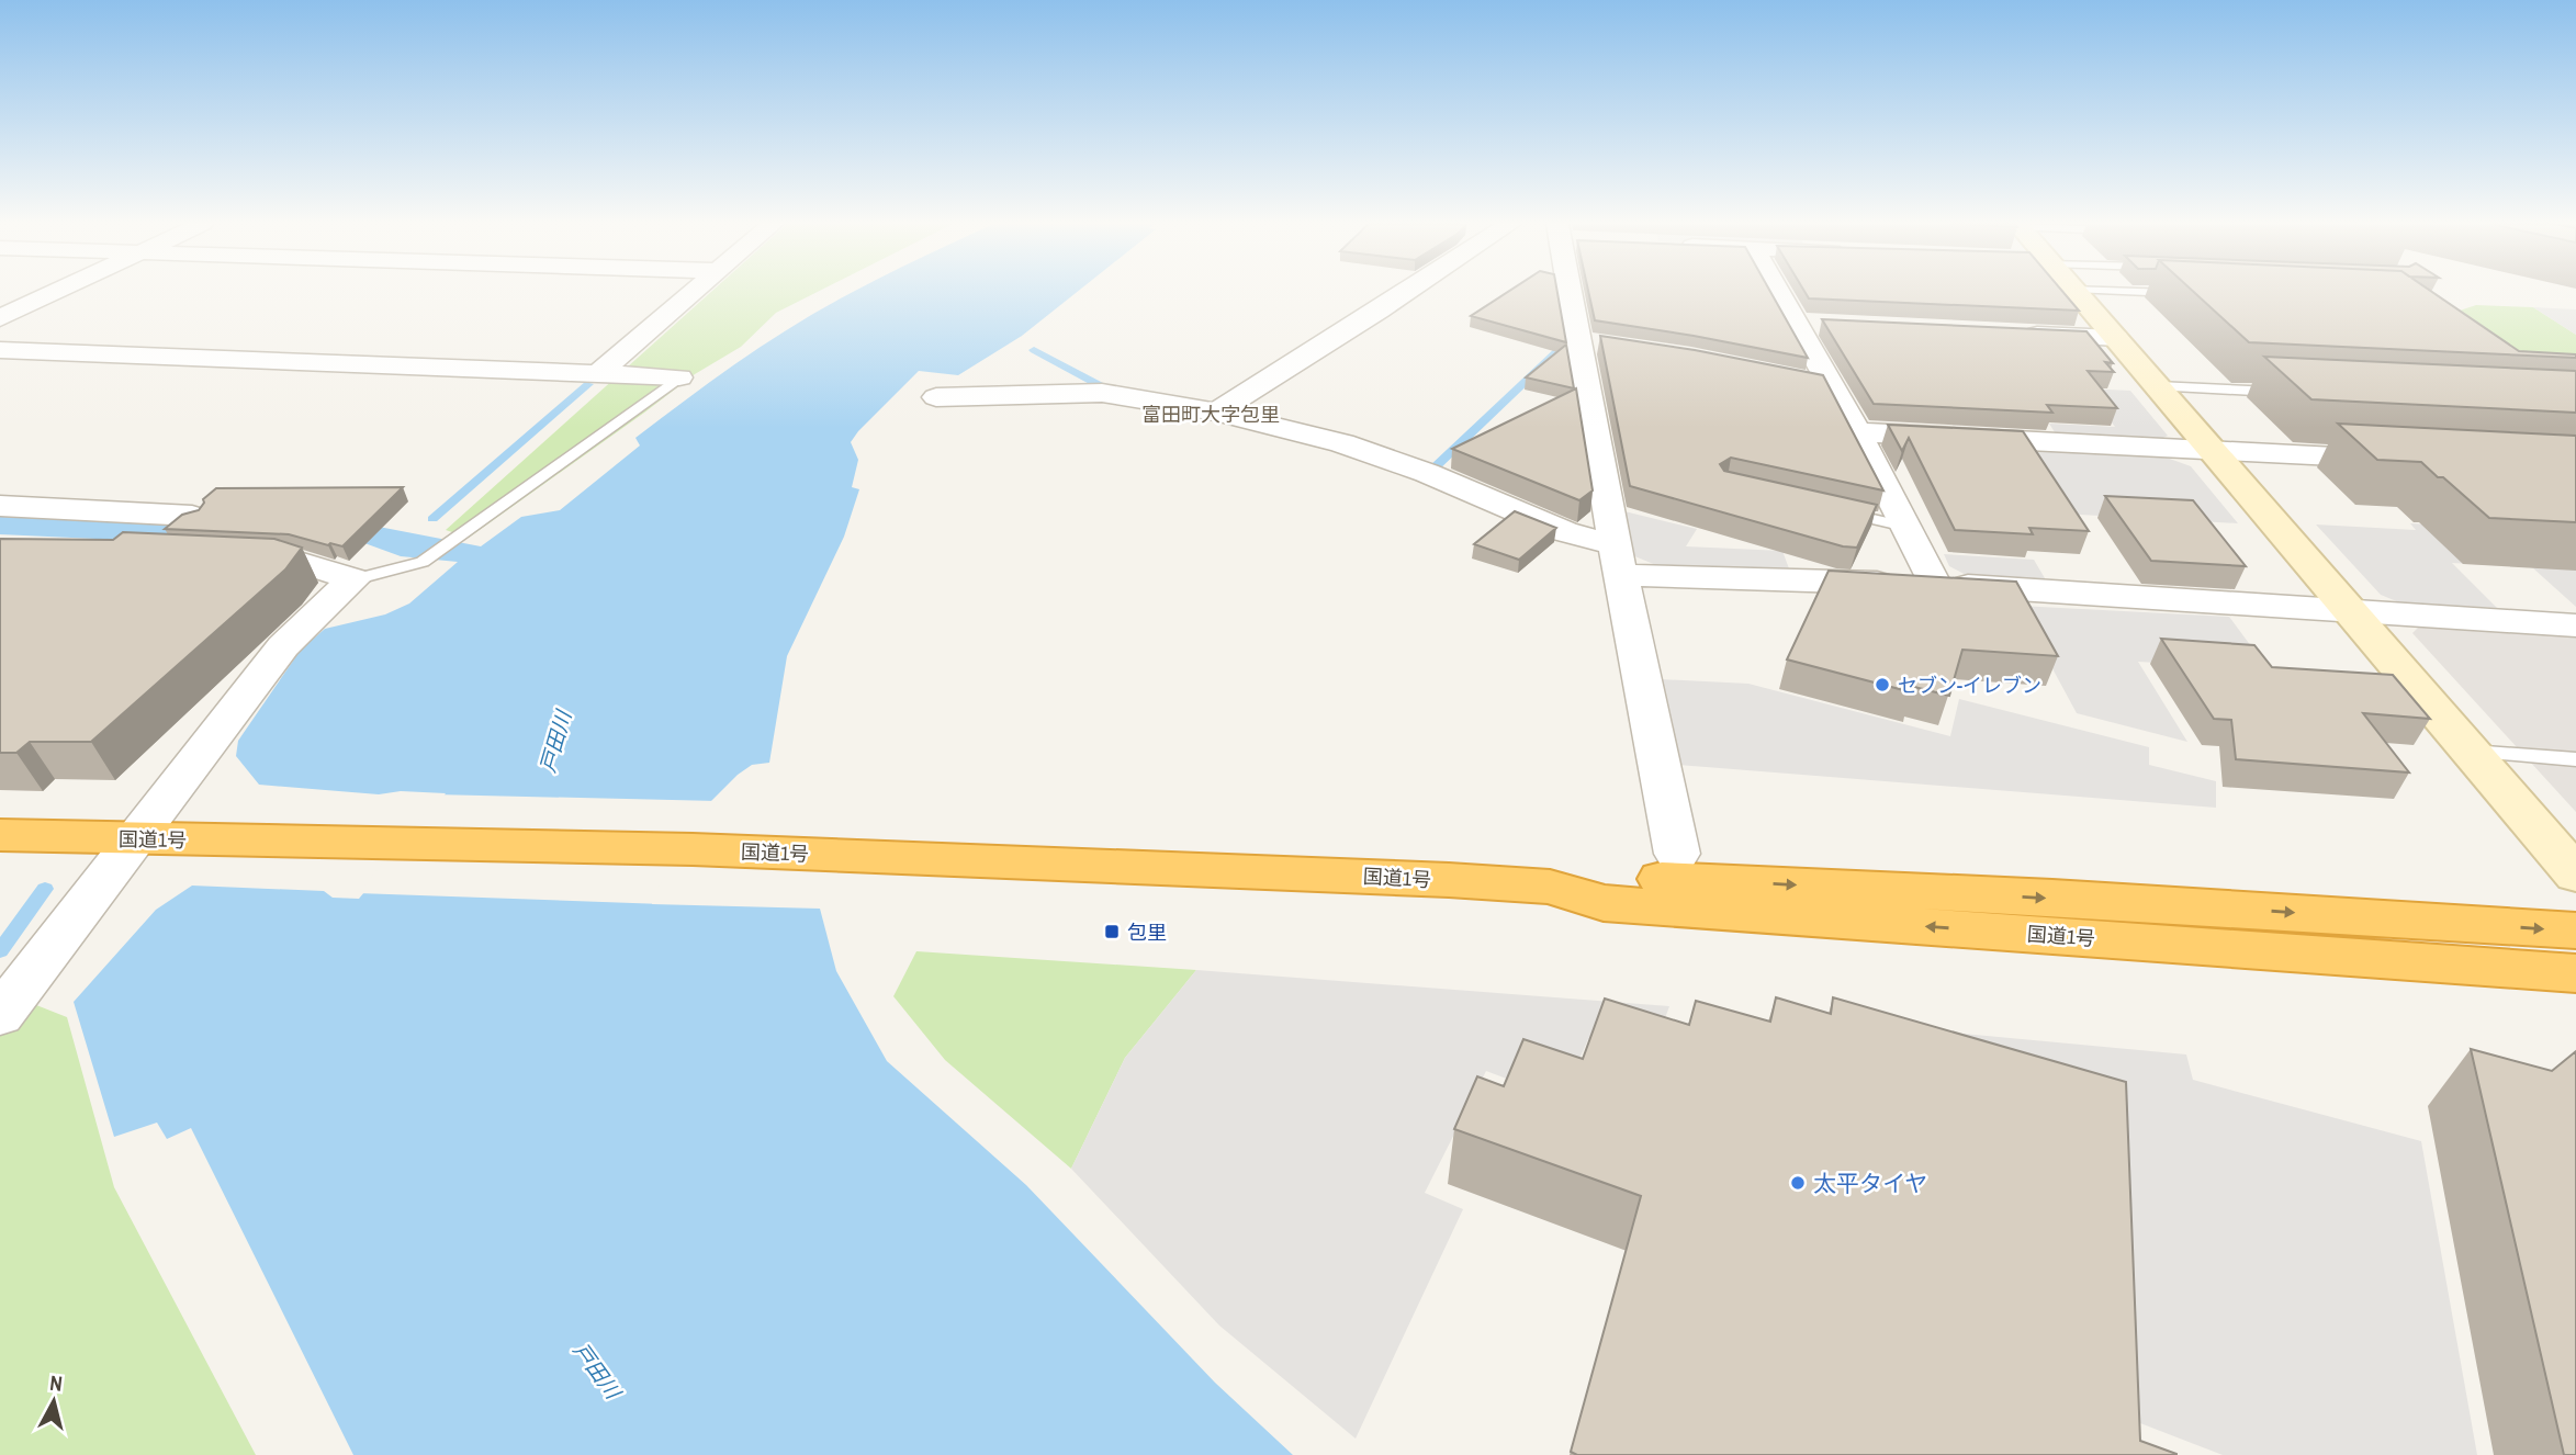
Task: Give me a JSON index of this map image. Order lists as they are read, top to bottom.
{
  "streets": {
    "highway": ["国道1号"]
  },
  "districts": ["富田町大字包里"],
  "water": ["戸田川"],
  "places": {
    "other": ["セブン-イレブン", "太平タイヤ"],
    "transit": ["包里"]
  },
  "north": "top"
}
